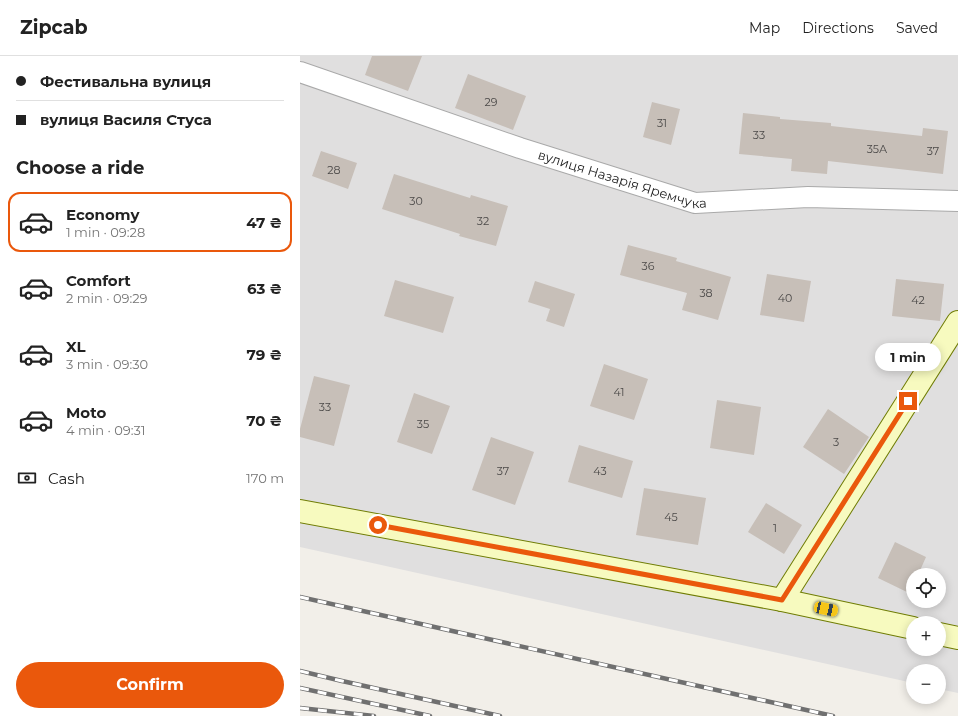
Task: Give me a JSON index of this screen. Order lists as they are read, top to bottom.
{
  "streets": {
    "street": ["вулиця Назарія Яремчука"]
  },
  "house_numbers": [
    "29",
    "31",
    "33",
    "35А",
    "37",
    "28",
    "30",
    "32",
    "36",
    "38",
    "40",
    "42",
    "41",
    "33",
    "35",
    "3",
    "37",
    "43",
    "45",
    "1"
  ],
  "page": {
    "header": "Zipcab",
    "nav": ["Map", "Directions", "Saved"],
    "banner": ["Фестивальна вулиця", "вулиця Василя Стуса"],
    "heading": "Choose a ride",
    "list": [
      {
        "name": "Economy",
        "note": "1 min · 09:28",
        "value": "47 ₴"
      },
      {
        "name": "Comfort",
        "note": "2 min · 09:29",
        "value": "63 ₴"
      },
      {
        "name": "XL",
        "note": "3 min · 09:30",
        "value": "79 ₴"
      },
      {
        "name": "Moto",
        "note": "4 min · 09:31",
        "value": "70 ₴"
      }
    ],
    "bubble": "1 min",
    "pay": ["Cash", "170 m"],
    "map_buttons": ["+", "−"],
    "buttons": "Confirm"
  }
}
